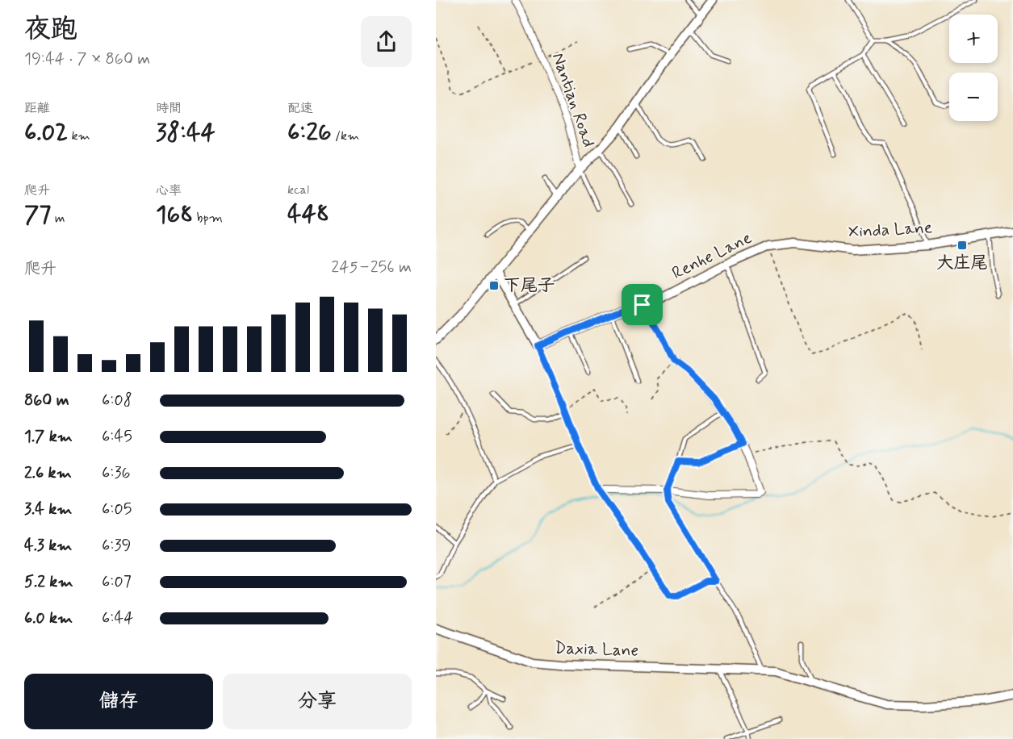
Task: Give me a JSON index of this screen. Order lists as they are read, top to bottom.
{
  "streets": {
    "street": [
      "Nantian Road",
      "Xinda Lane",
      "Renhe Lane",
      "Daxia Lane"
    ]
  },
  "crossings": [
    ["Xinda Lane", "Renhe Lane"]
  ],
  "places": {
    "transit": ["大庄尾", "下尾子"]
  },
  "page": {
    "heading": ["夜跑", "19:44 · 7 × 860 m"],
    "map_buttons": ["+", "−"],
    "stats": [
      ["距離", "6.02 km"],
      ["時間", "38:44"],
      ["配速", "6:26 /km"],
      ["爬升", "77 m"],
      ["心率", "168 bpm"],
      ["kcal", "448"]
    ],
    "chart": ["爬升", "245–256 m"],
    "list": [
      {
        "name": "860 m",
        "note": "6:08"
      },
      {
        "name": "1.7 km",
        "note": "6:45"
      },
      {
        "name": "2.6 km",
        "note": "6:36"
      },
      {
        "name": "3.4 km",
        "note": "6:05"
      },
      {
        "name": "4.3 km",
        "note": "6:39"
      },
      {
        "name": "5.2 km",
        "note": "6:07"
      },
      {
        "name": "6.0 km",
        "note": "6:44"
      }
    ],
    "buttons": ["儲存", "分享"]
  }
}
